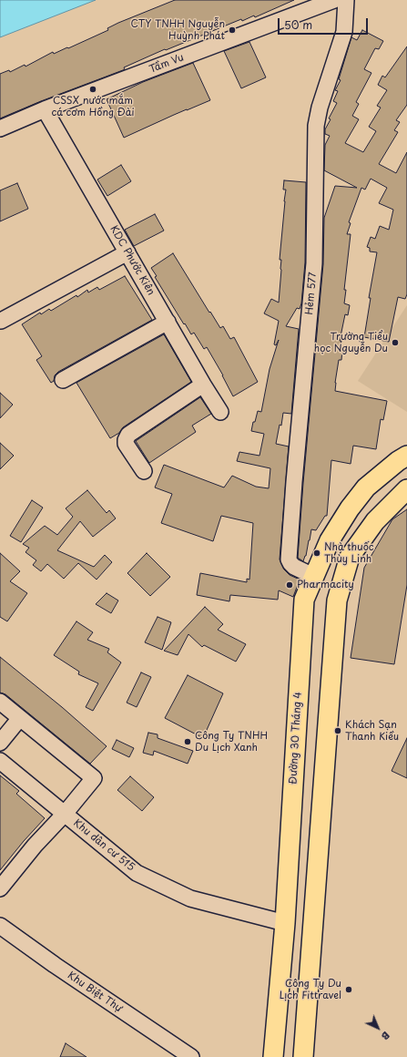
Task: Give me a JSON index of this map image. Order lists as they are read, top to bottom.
{
  "streets": {
    "main road": ["Đường 30 Tháng 4"],
    "street": [
      "Tầm Vu",
      "KDC Phước Kiên",
      "Hẻm 577",
      "Khu dân cư 515",
      "Khu Biệt Thự"
    ]
  },
  "crossings": [
    ["Tầm Vu", "KDC Phước Kiên"],
    ["Hẻm 577", "Đường 30 Tháng 4"],
    ["Đường 30 Tháng 4", "Khu dân cư 515"]
  ],
  "places": [
    "CTY TNHH Nguyễn Huỳnh Phát",
    "CSSX nước mắm cá cơm Hồng Đài",
    "Trường Tiểu học Nguyễn Du",
    "Nhà thuốc Thùy Linh",
    "Pharmacity",
    "Khách Sạn Thanh Kiều",
    "Công Ty TNHH Du Lịch Xanh",
    "Công Ty Du Lịch Fittravel"
  ],
  "scale_bar": "50 m",
  "north": "bottom right"
}
